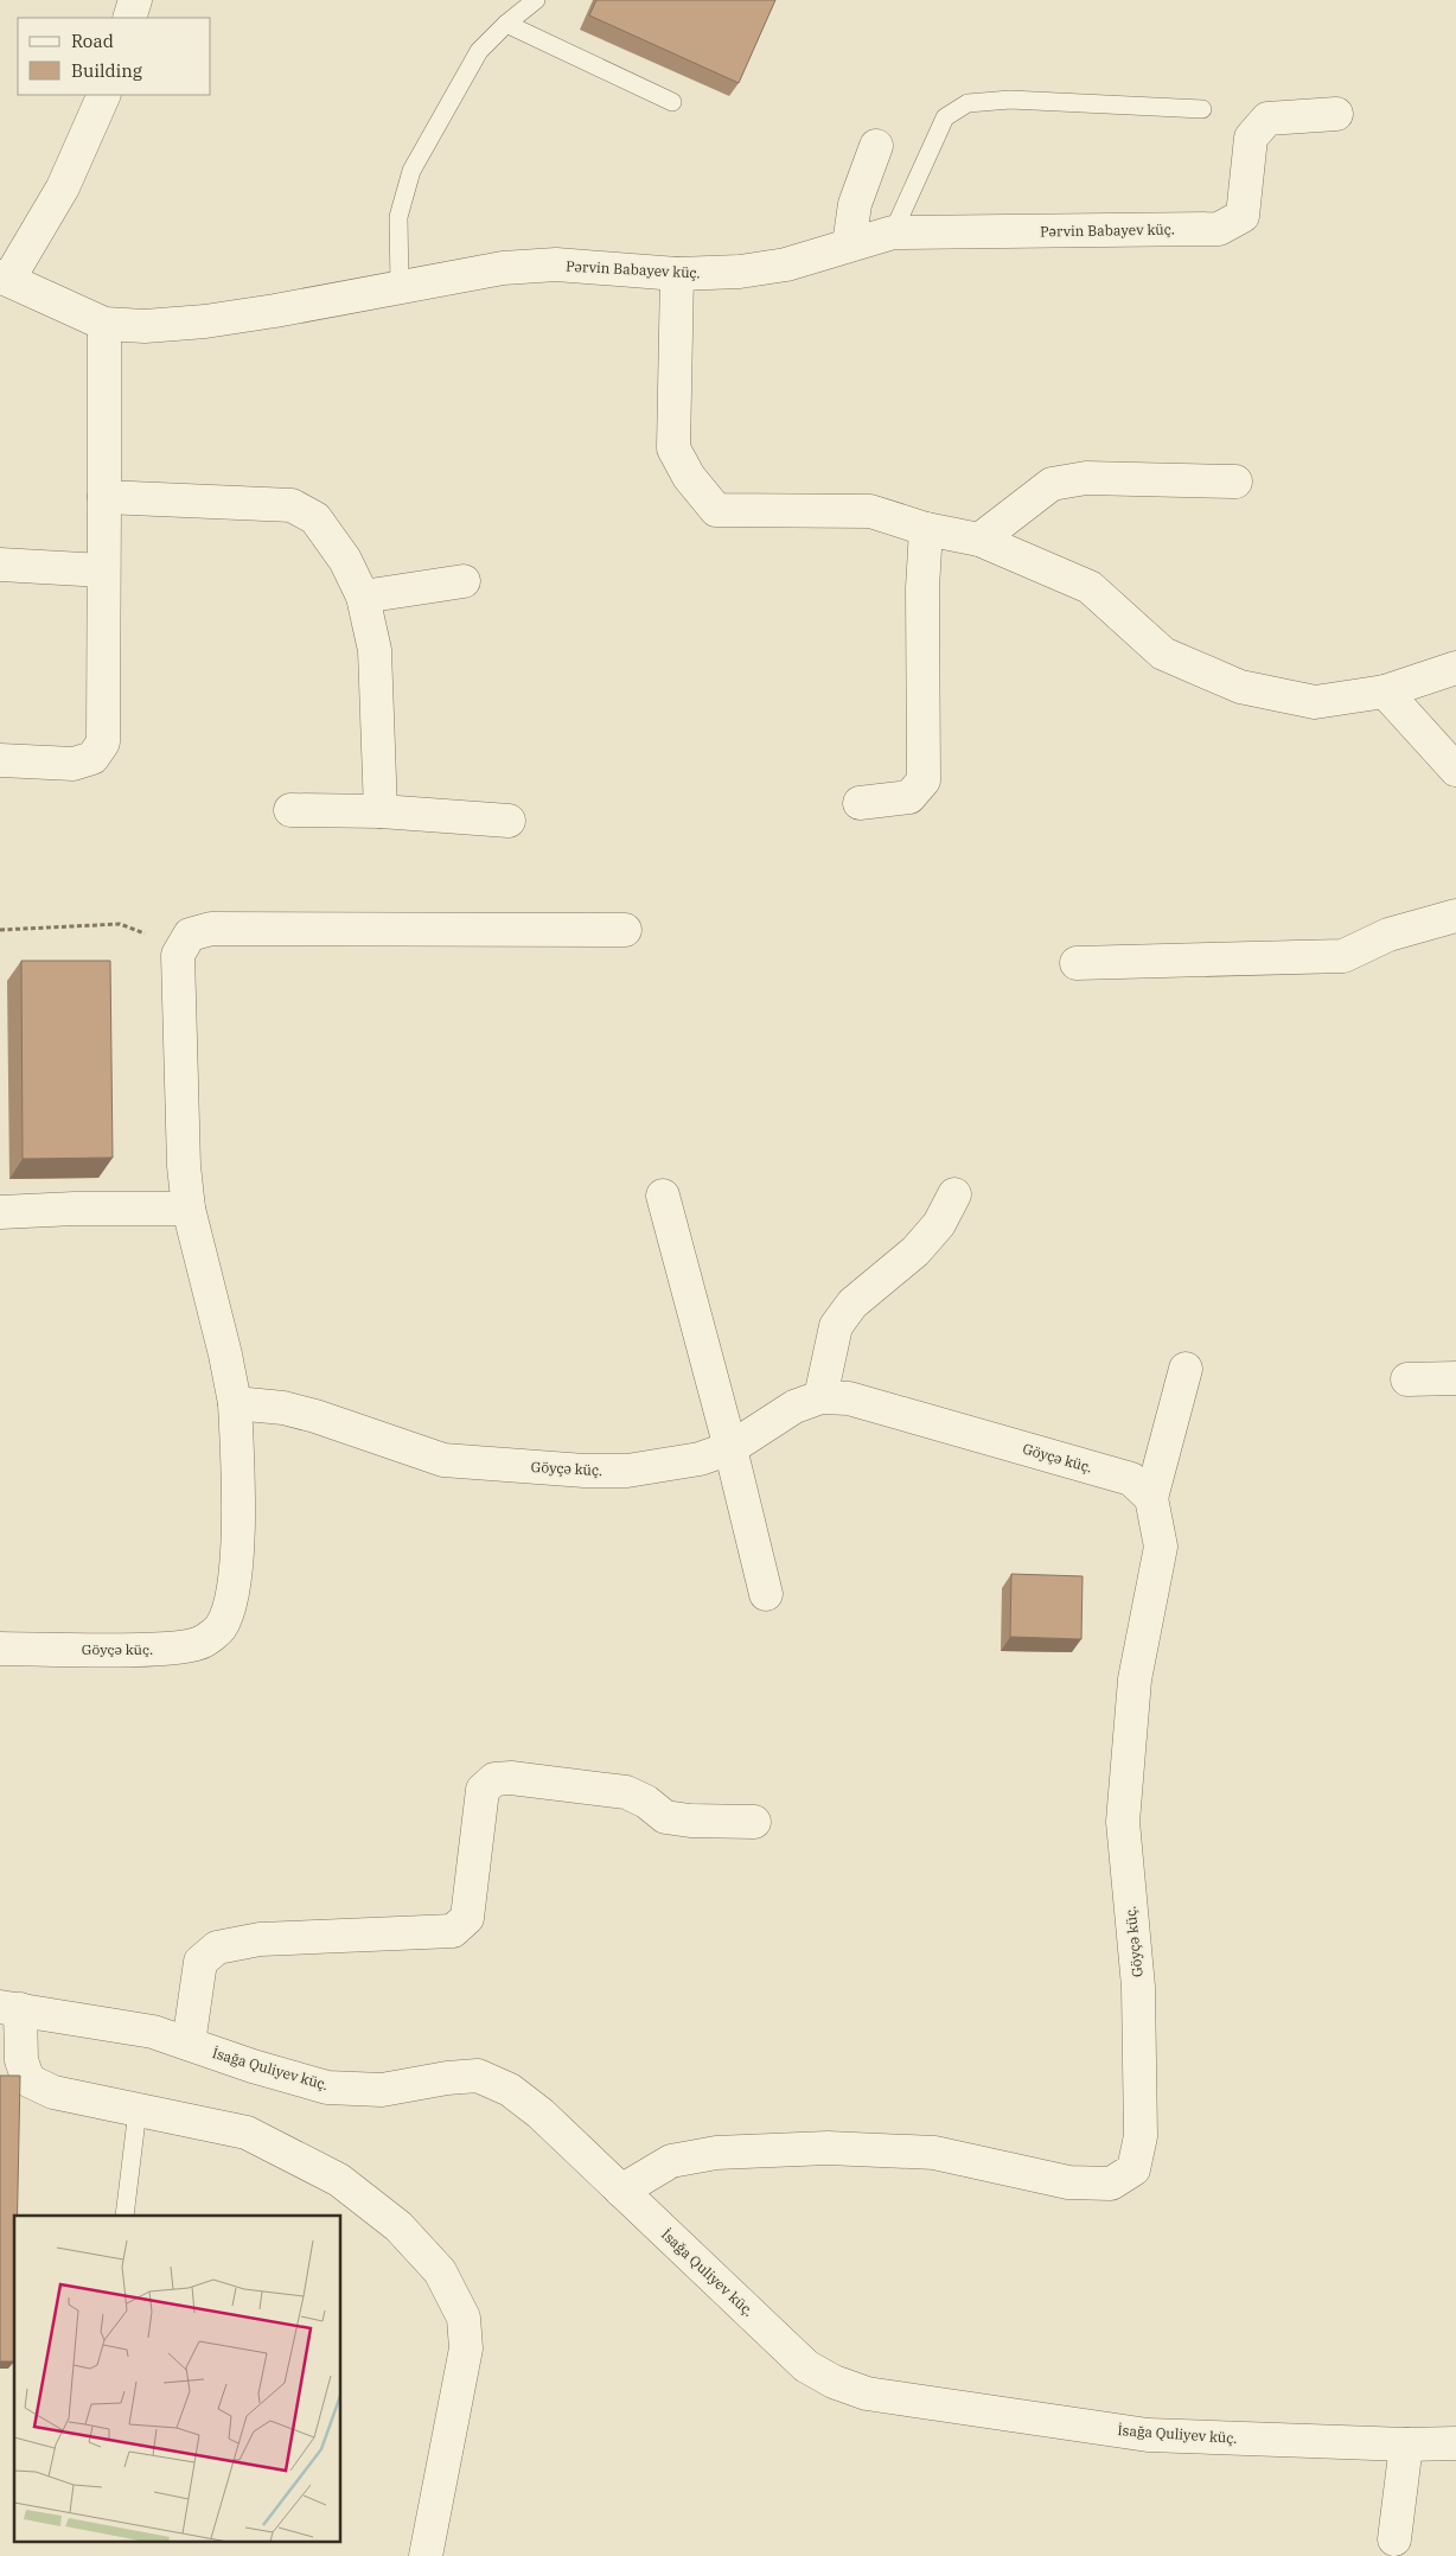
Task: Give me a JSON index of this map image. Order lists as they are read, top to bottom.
{
  "streets": {
    "street": ["Pərvin Babayev küç.", "Göyçə küç.", "İsağa Quliyev küç."]
  },
  "crossings": [
    ["Göyçə küç.", "İsağa Quliyev küç."]
  ],
  "legend": ["Road", "Building"]
}
